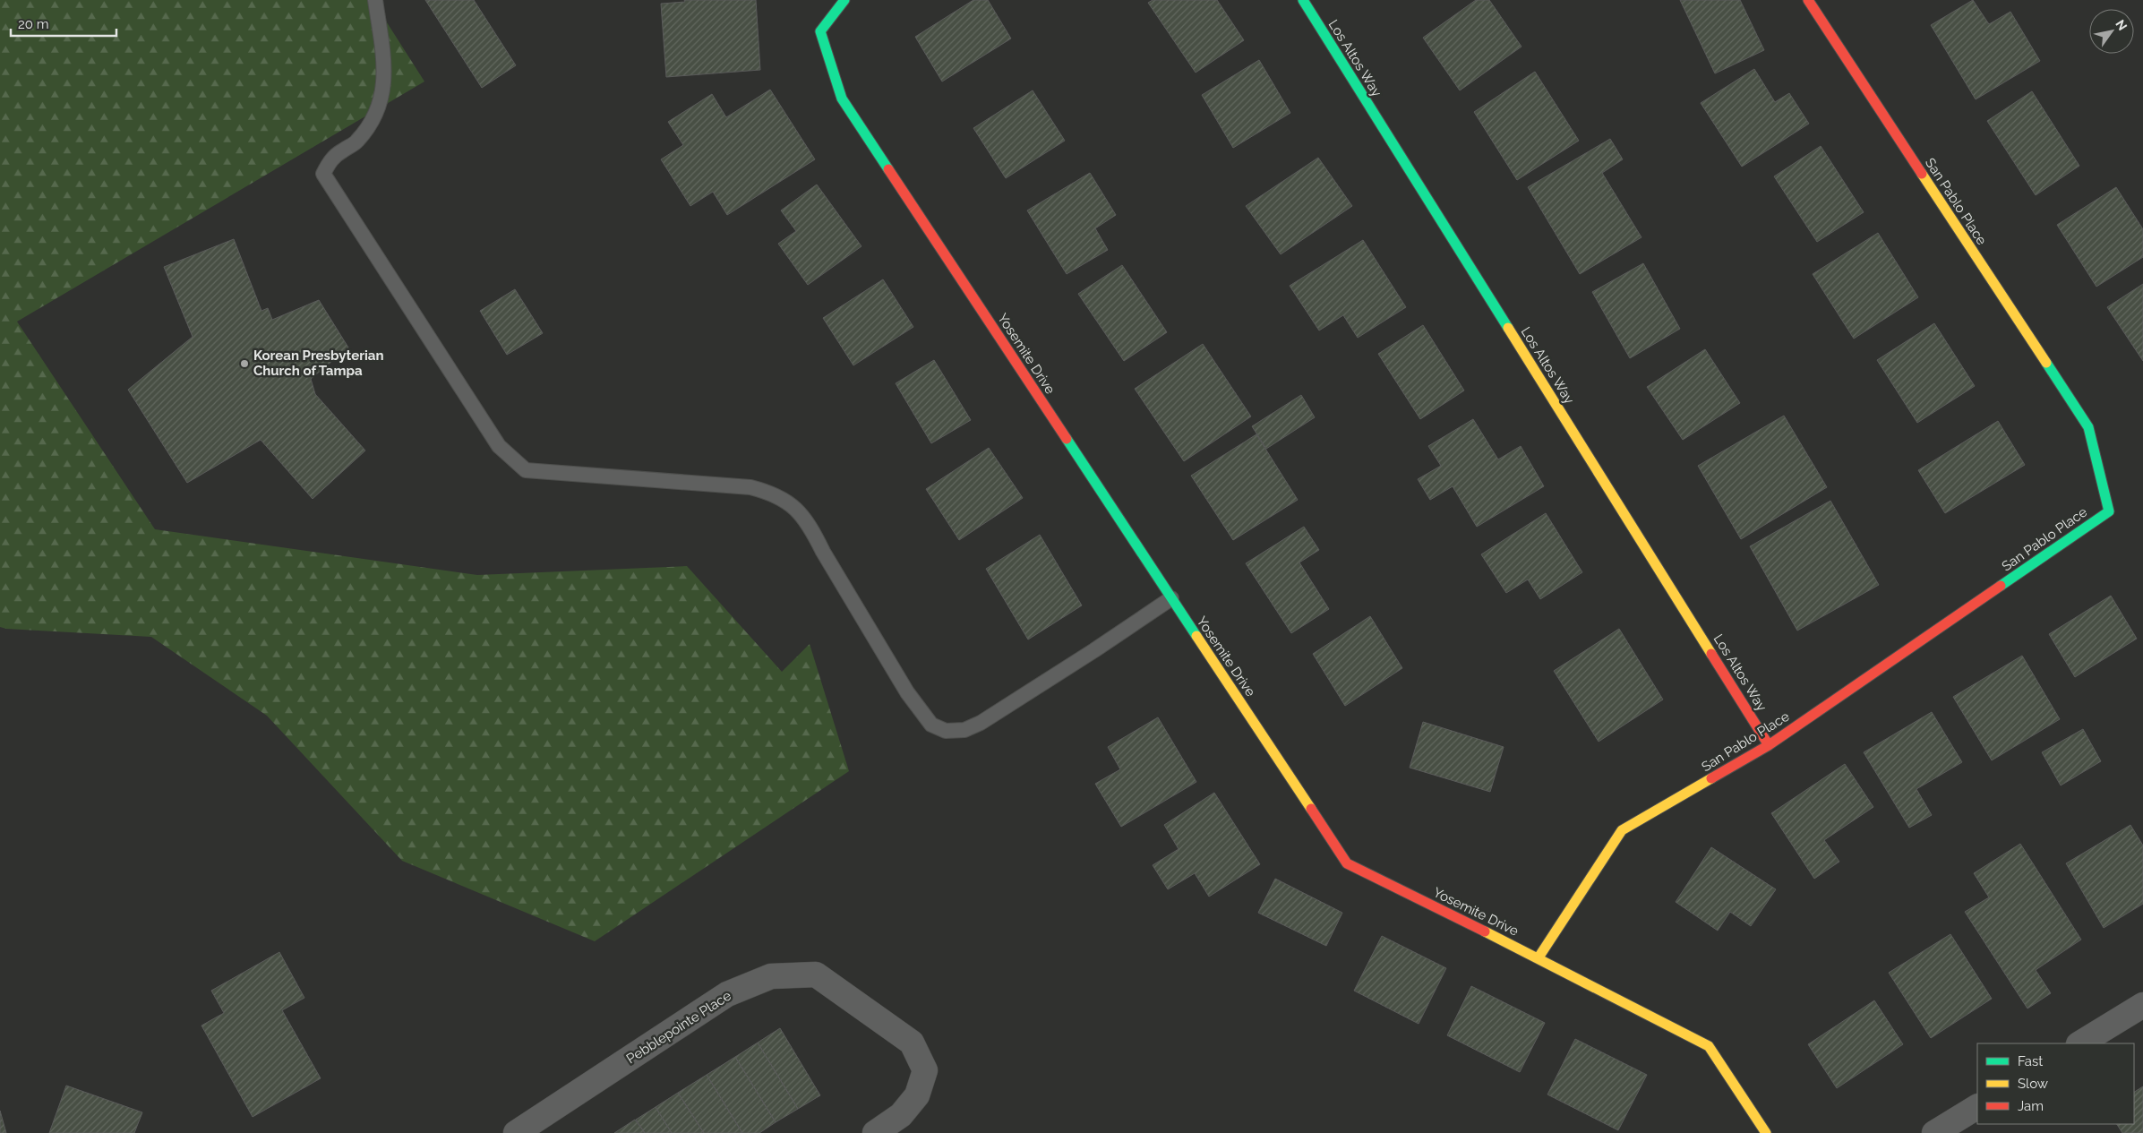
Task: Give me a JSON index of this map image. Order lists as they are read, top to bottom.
{
  "streets": {
    "street": [
      "Los Altos Way",
      "San Pablo Place",
      "Yosemite Drive",
      "Pebblepointe Place"
    ]
  },
  "crossings": [
    ["Los Altos Way", "San Pablo Place"],
    ["San Pablo Place", "Yosemite Drive"]
  ],
  "places": ["Korean Presbyterian Church of Tampa"],
  "legend": ["Fast", "Slow", "Jam"],
  "scale_bar": "20 m",
  "north": "top right"
}
